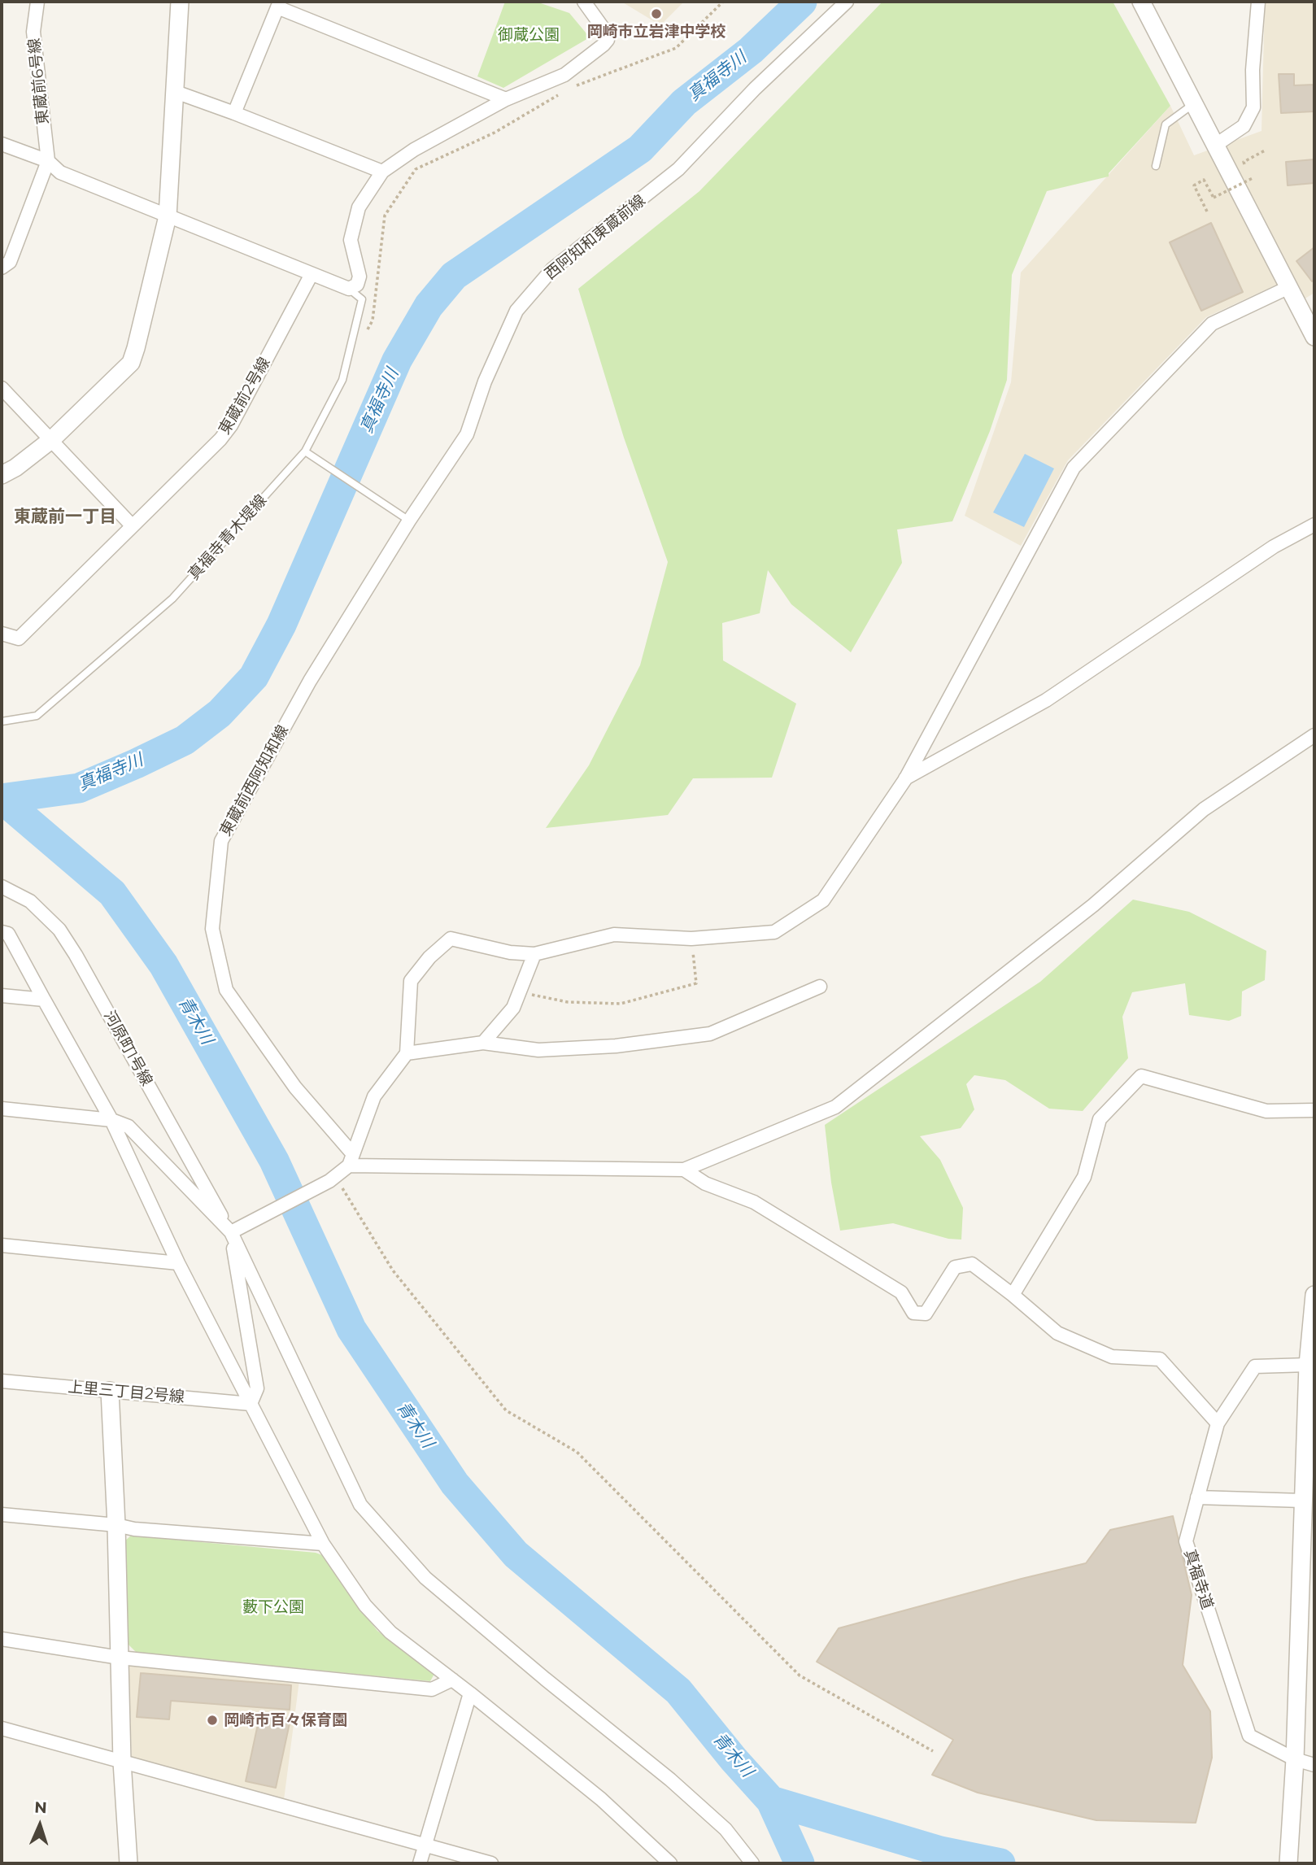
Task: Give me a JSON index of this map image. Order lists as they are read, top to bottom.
{
  "streets": {
    "street": [
      "東蔵前6号線",
      "西阿知和東蔵前線",
      "東蔵前2号線",
      "東蔵前西阿知和線",
      "河原町1号線",
      "上里三丁目2号線",
      "真福寺道"
    ],
    "lane": ["真福寺青木堤線"]
  },
  "crossings": [
    ["西阿知和東蔵前線", "東蔵前西阿知和線"]
  ],
  "districts": ["東蔵前一丁目"],
  "water": ["真福寺川", "青木川"],
  "parks": ["御蔵公園", "藪下公園"],
  "places": ["岡崎市立岩津中学校", "岡崎市百々保育園"],
  "north": "top"
}
